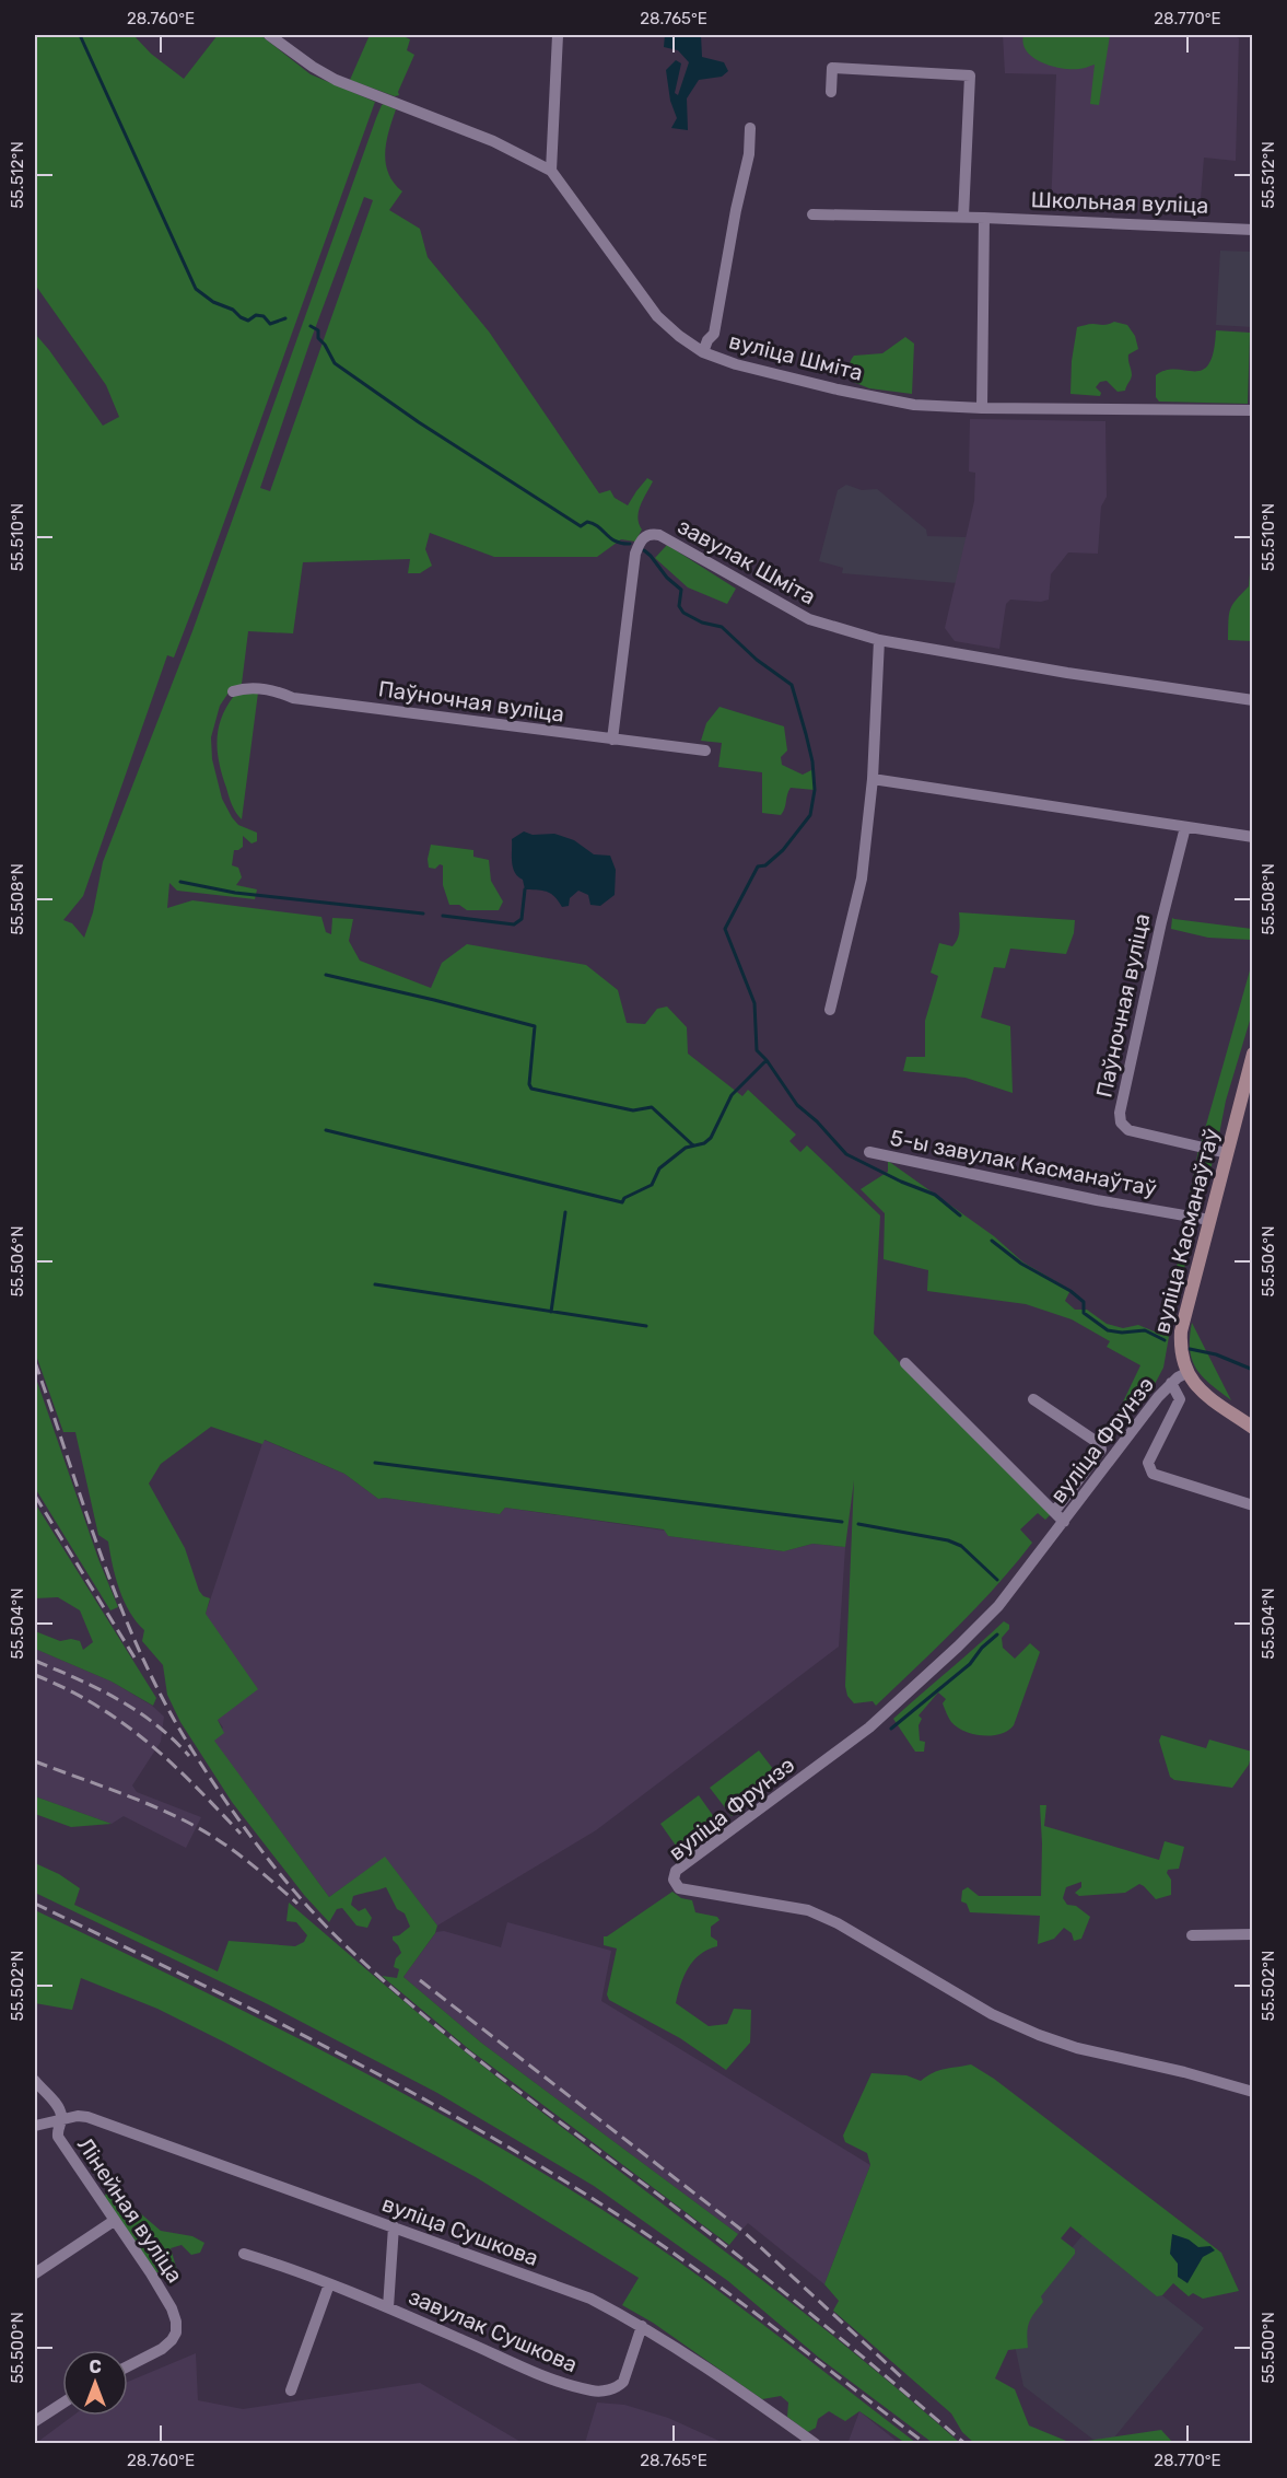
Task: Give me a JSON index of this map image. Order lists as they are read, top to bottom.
{
  "streets": {
    "main road": ["вуліца Касманаўтаў"],
    "street": [
      "Школьная вуліца",
      "вуліца Шміта",
      "завулак Шміта",
      "Паўночная вуліца",
      "5-ы завулак Касманаўтаў",
      "вуліца Фрунзэ",
      "Лінейная вуліца",
      "вуліца Сушкова",
      "завулак Сушкова"
    ]
  },
  "crossings": [
    ["завулак Шміта", "Паўночная вуліца"],
    ["Паўночная вуліца", "вуліца Касманаўтаў"],
    ["5-ы завулак Касманаўтаў", "вуліца Касманаўтаў"],
    ["вуліца Касманаўтаў", "вуліца Фрунзэ"],
    ["Лінейная вуліца", "вуліца Сушкова"],
    ["вуліца Сушкова", "завулак Сушкова"]
  ],
  "north": "top",
  "coordinates": [
    "28.760°E",
    "28.765°E",
    "28.770°E",
    "55.512°N",
    "55.510°N",
    "55.508°N",
    "55.506°N",
    "55.504°N",
    "55.502°N",
    "55.500°N"
  ]
}
